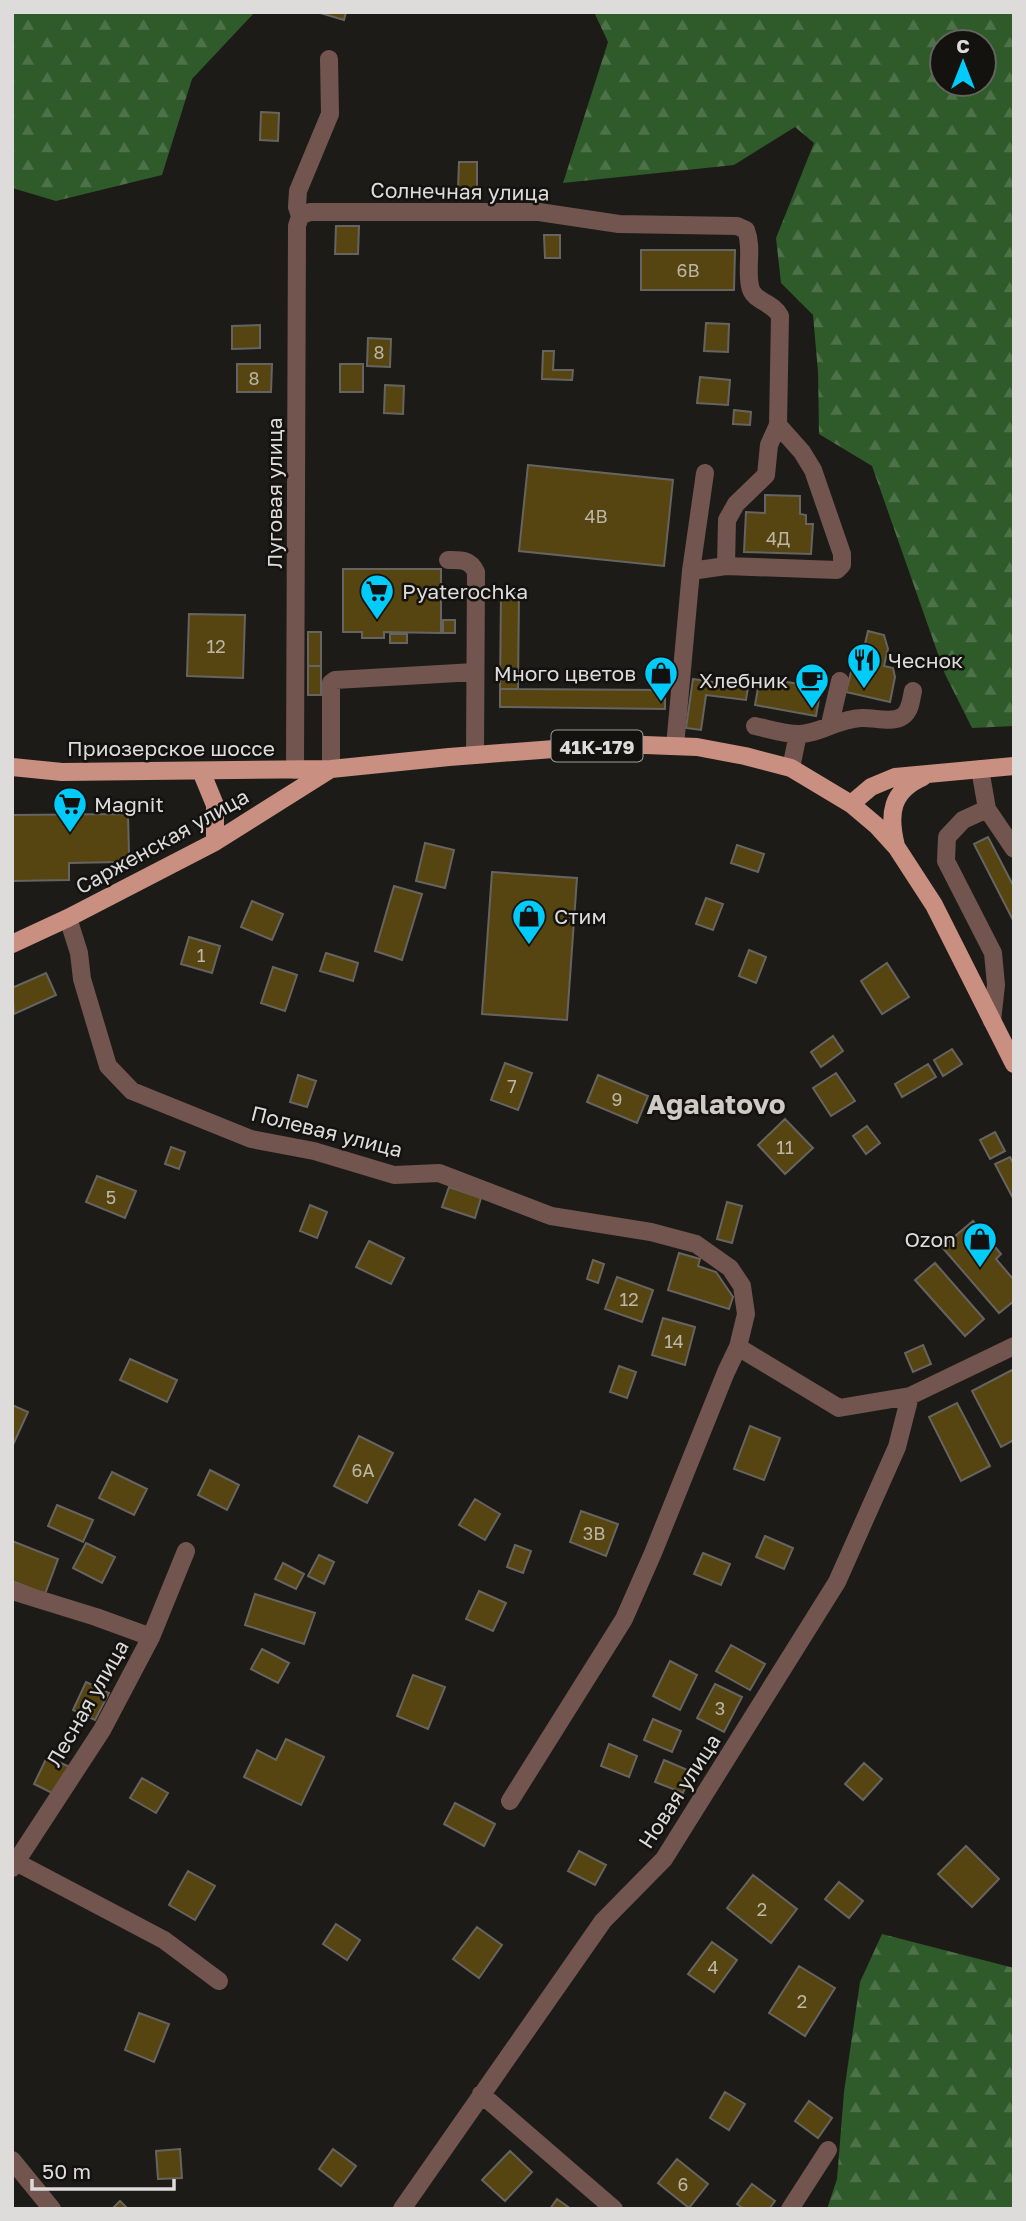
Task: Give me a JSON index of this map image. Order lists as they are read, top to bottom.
{
  "streets": {
    "main road": ["41К-179", "Приозерское шоссе", "Сарженская улица"],
    "street": [
      "Солнечная улица",
      "Луговая улица",
      "Полевая улица",
      "Лесная улица",
      "Новая улица"
    ]
  },
  "crossings": [
    ["Солнечная улица", "Луговая улица"],
    ["Луговая улица", "Приозерское шоссе"],
    ["41К-179", "Приозерское шоссе"],
    ["41К-179", "Сарженская улица"],
    ["Приозерское шоссе", "Сарженская улица"],
    ["Сарженская улица", "Полевая улица"]
  ],
  "districts": ["Agalatovo"],
  "places": {
    "supermarket": ["Pyaterochka", "Magnit"],
    "restaurant": ["Чеснок"],
    "shop": ["Много цветов", "Стим", "Ozon"],
    "cafe": ["Хлебник"]
  },
  "house_numbers": [
    "6В",
    "8",
    "8",
    "4В",
    "4Д",
    "12",
    "1",
    "7",
    "9",
    "11",
    "5",
    "12",
    "14",
    "6А",
    "3В",
    "3",
    "2",
    "4",
    "2",
    "6"
  ],
  "scale_bar": "50 m",
  "north": "top"
}
